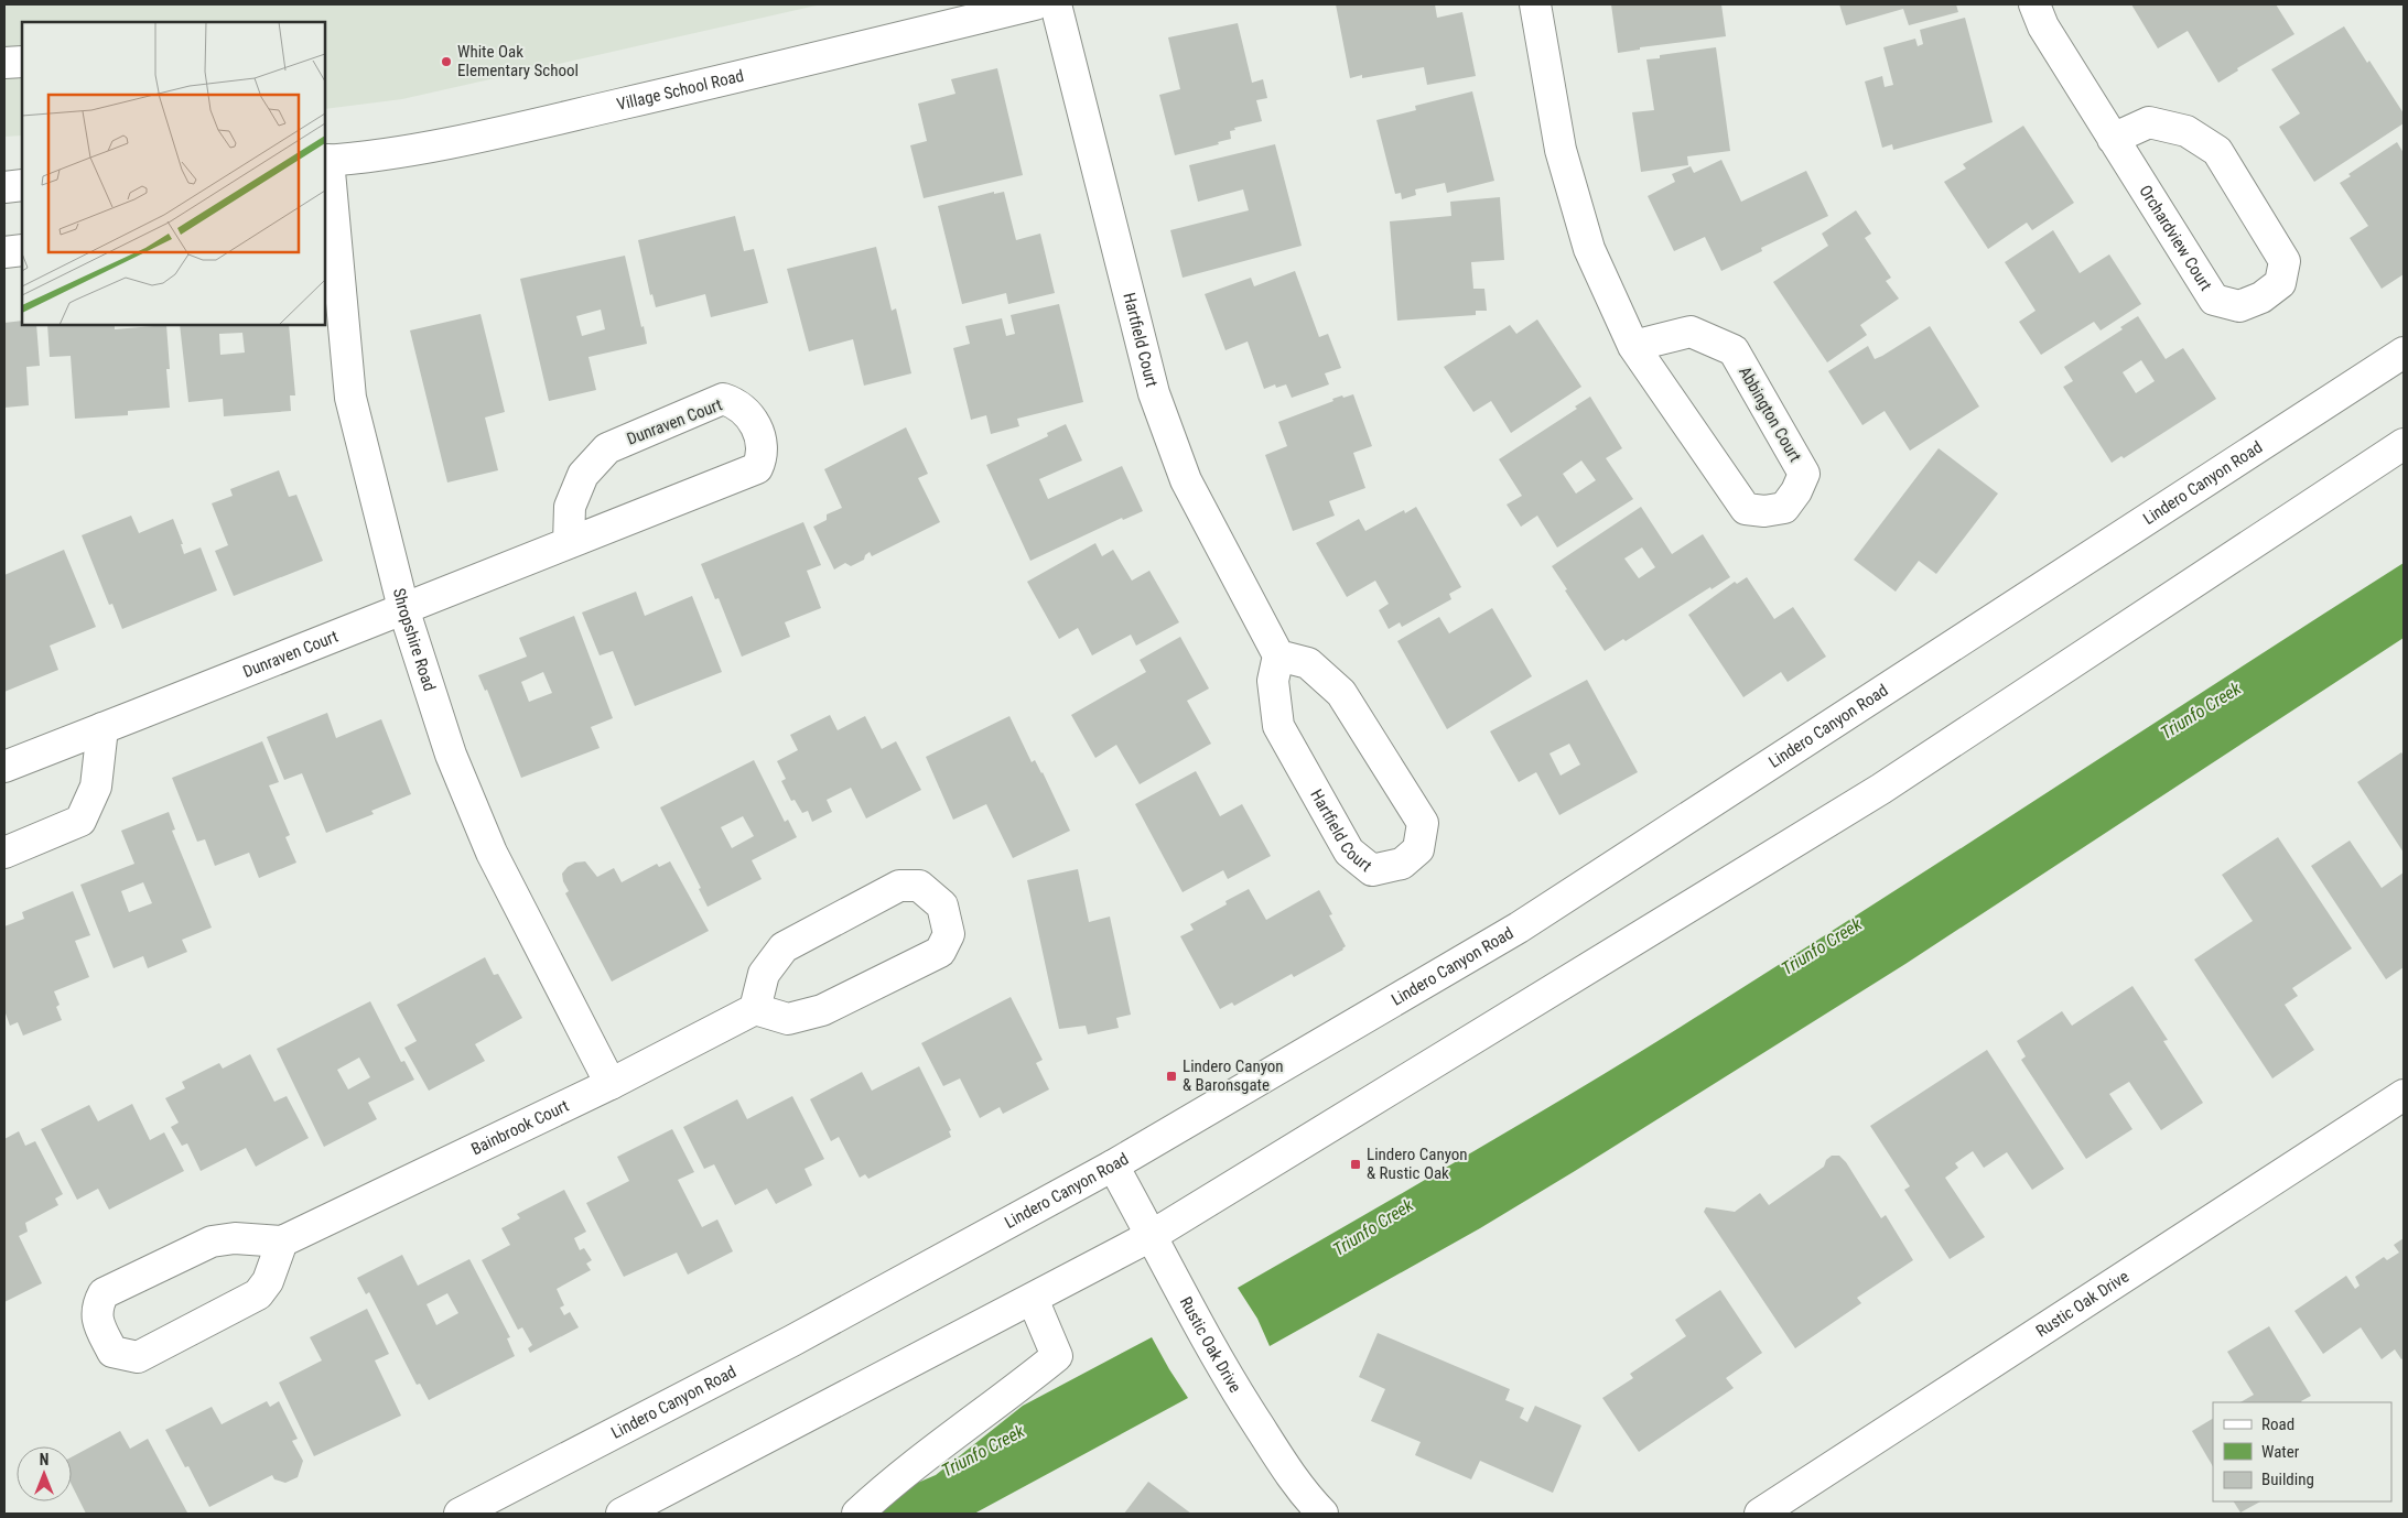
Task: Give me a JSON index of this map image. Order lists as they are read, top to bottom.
{
  "streets": {
    "street": [
      "Village School Road",
      "Orchardview Court",
      "Hartfield Court",
      "Abbington Court",
      "Dunraven Court",
      "Lindero Canyon Road",
      "Shropshire Road",
      "Bainbrook Court",
      "Rustic Oak Drive"
    ]
  },
  "crossings": [
    ["Village School Road", "Shropshire Road"],
    ["Dunraven Court", "Shropshire Road"],
    ["Lindero Canyon Road", "Rustic Oak Drive"],
    ["Shropshire Road", "Bainbrook Court"]
  ],
  "water": ["Triunfo Creek"],
  "places": {
    "other": ["White Oak Elementary School"],
    "transit": ["Lindero Canyon & Baronsgate", "Lindero Canyon & Rustic Oak"]
  },
  "legend": ["Road", "Water", "Building"],
  "north": "top"
}
